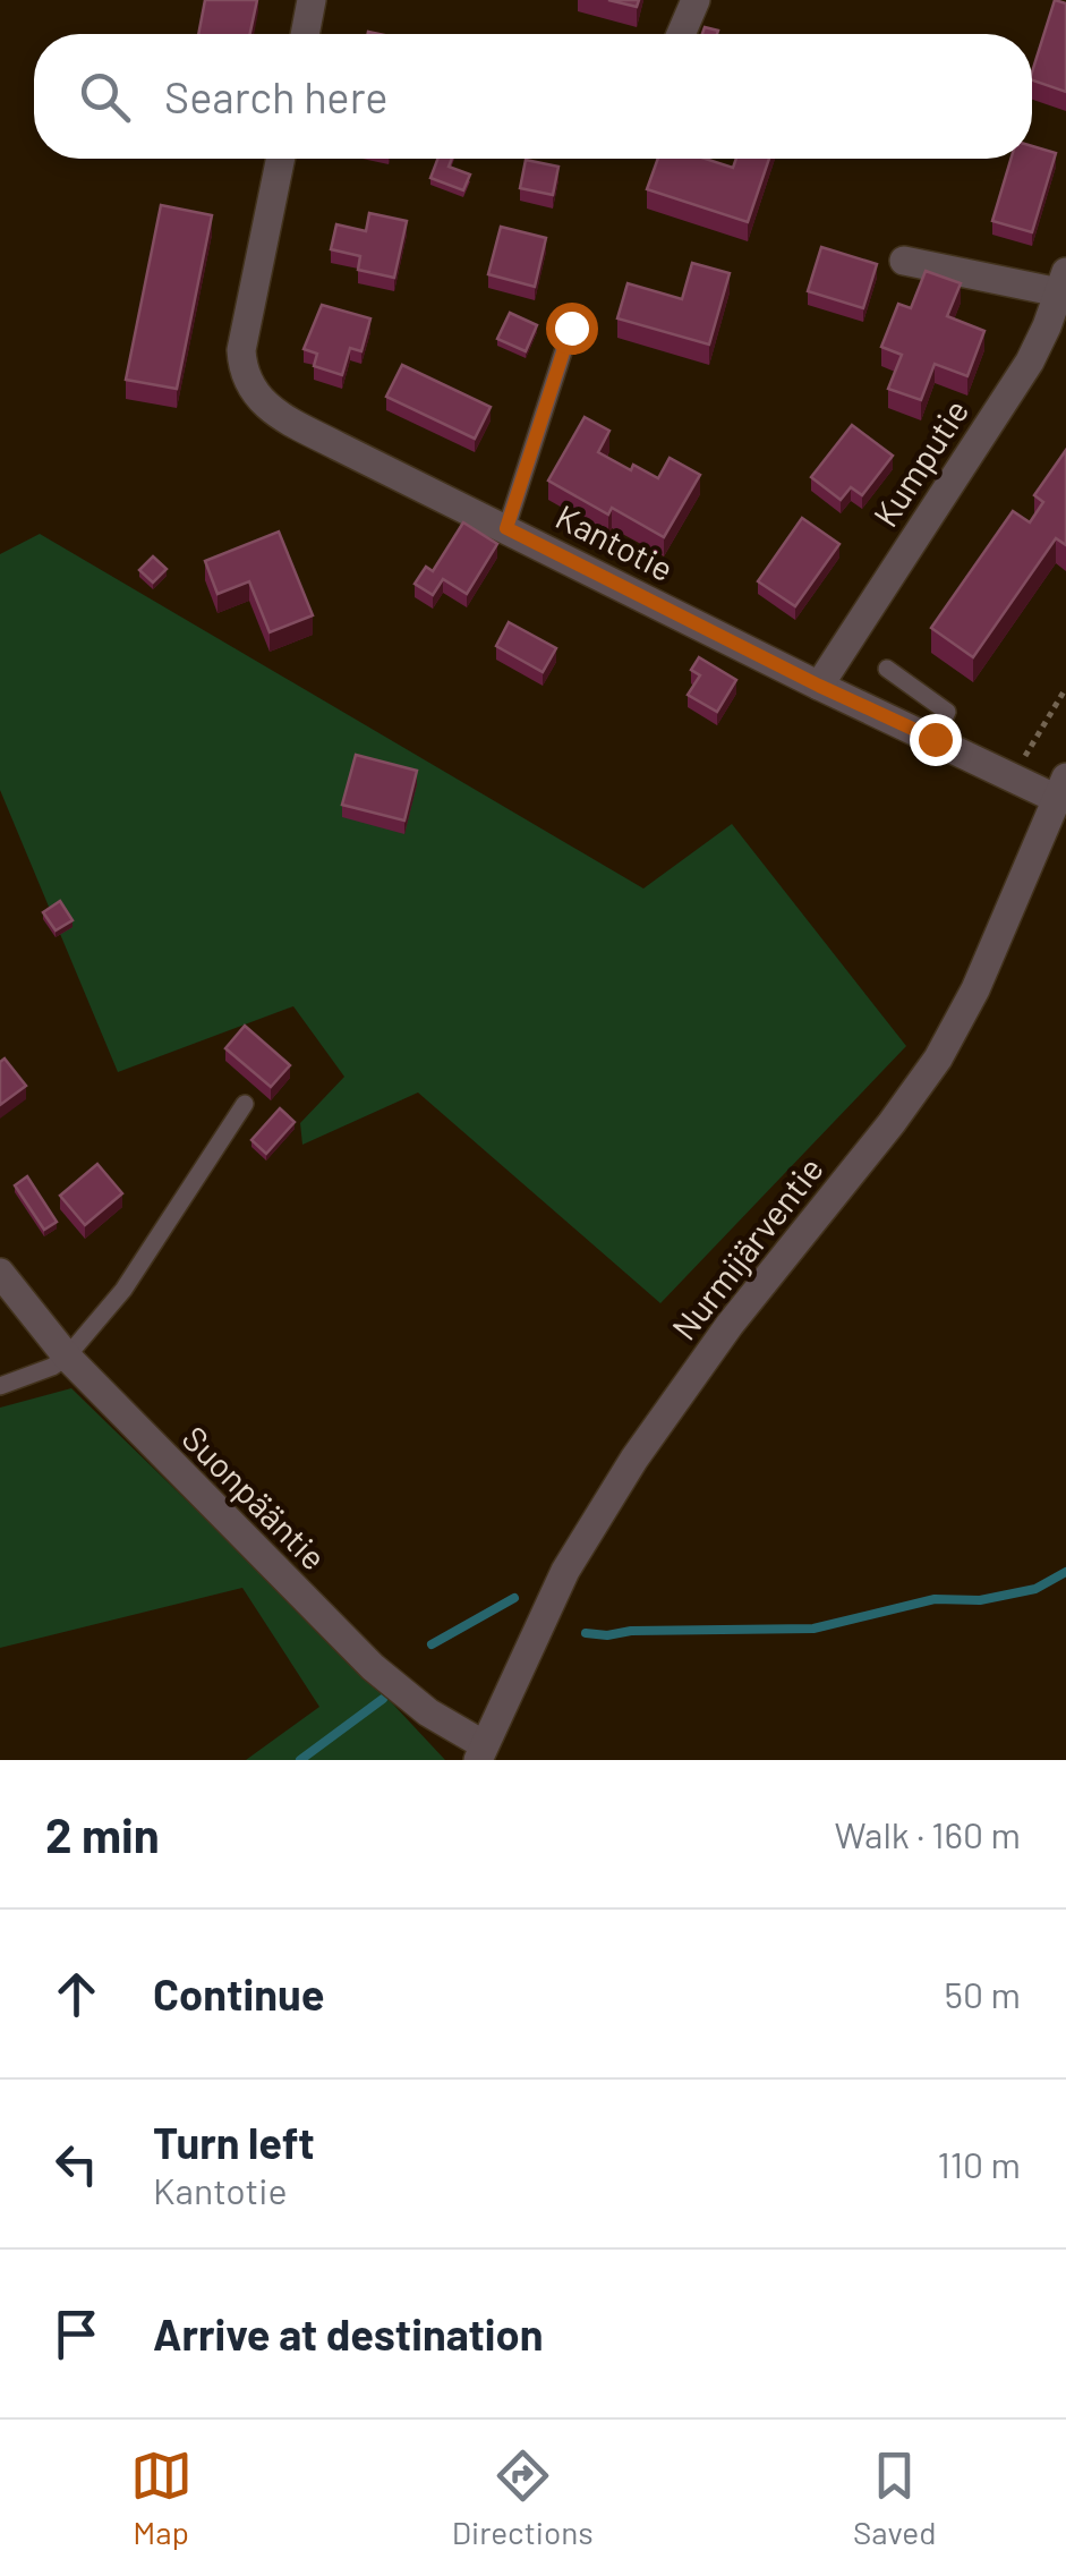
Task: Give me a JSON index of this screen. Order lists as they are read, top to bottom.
{
  "streets": {
    "street": [
      "Kumputie",
      "Kantotie",
      "Nurmijärventie",
      "Suonpääntie"
    ]
  },
  "crossings": [
    ["Kumputie", "Kantotie"],
    ["Kantotie", "Nurmijärventie"],
    ["Nurmijärventie", "Suonpääntie"]
  ],
  "page": {
    "search": "Search here",
    "heading": ["2 min", "Walk · 160 m"],
    "list": [
      ["Continue", "50 m"],
      ["Turn left", "Kantotie", "110 m"],
      "Arrive at destination"
    ],
    "nav": ["Map", "Directions", "Saved"]
  }
}
